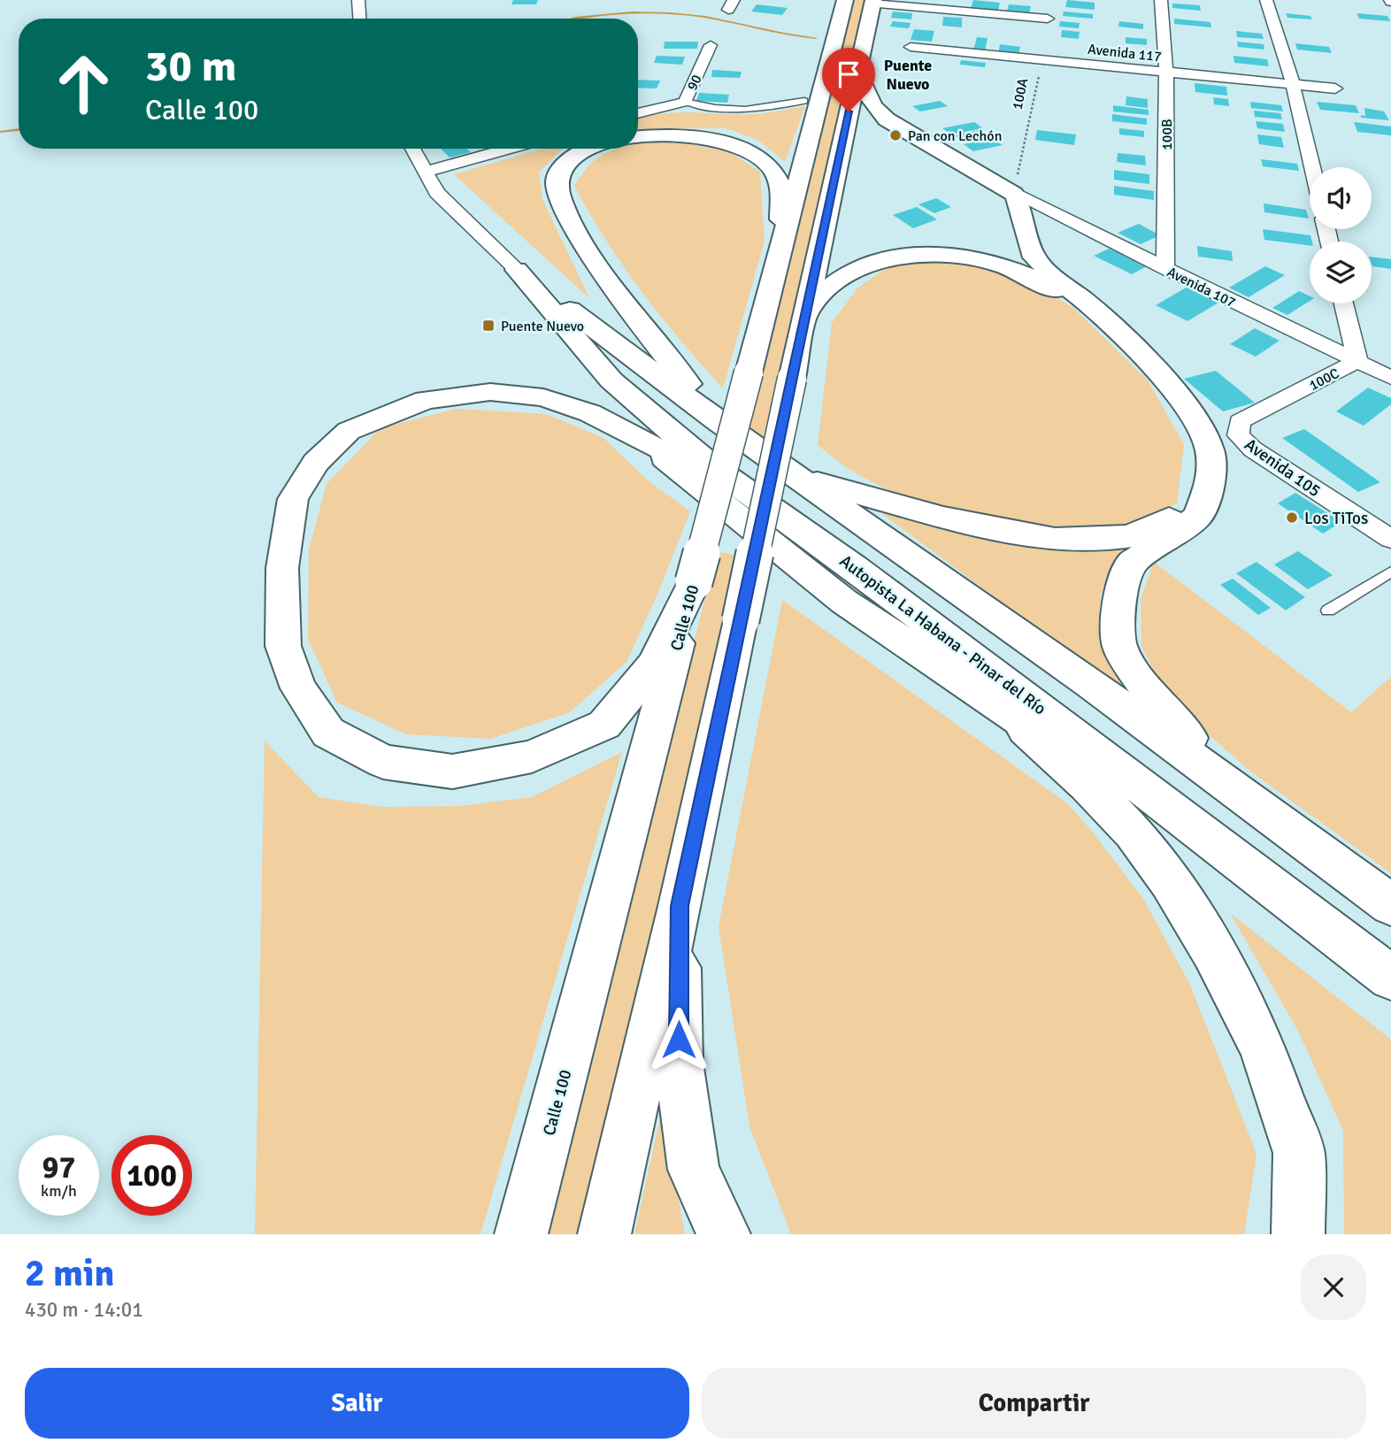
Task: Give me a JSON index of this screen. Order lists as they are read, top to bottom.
{
  "streets": {
    "highway": ["Calle 100", "Autopista La Habana - Pinar del Río"],
    "street": [
      "Avenida 117",
      "90",
      "100B",
      "Avenida 107",
      "100C",
      "Avenida 105"
    ],
    "path": ["100A"]
  },
  "crossings": [
    ["Avenida 117", "100A"],
    ["Avenida 117", "100B"],
    ["100A", "Avenida 107"],
    ["100B", "Avenida 107"],
    ["Avenida 107", "100C"],
    ["100C", "Avenida 105"]
  ],
  "districts": ["Puente Nuevo"],
  "places": {
    "other": ["Pan con Lechón", "Los TiTos"],
    "transit": ["Puente Nuevo"]
  },
  "page": {
    "turn": ["30 m", "Calle 100"],
    "speed": "97 km/h",
    "limit": "100",
    "heading": ["2 min", "430 m · 14:01"],
    "buttons": ["Salir", "Compartir"]
  }
}
